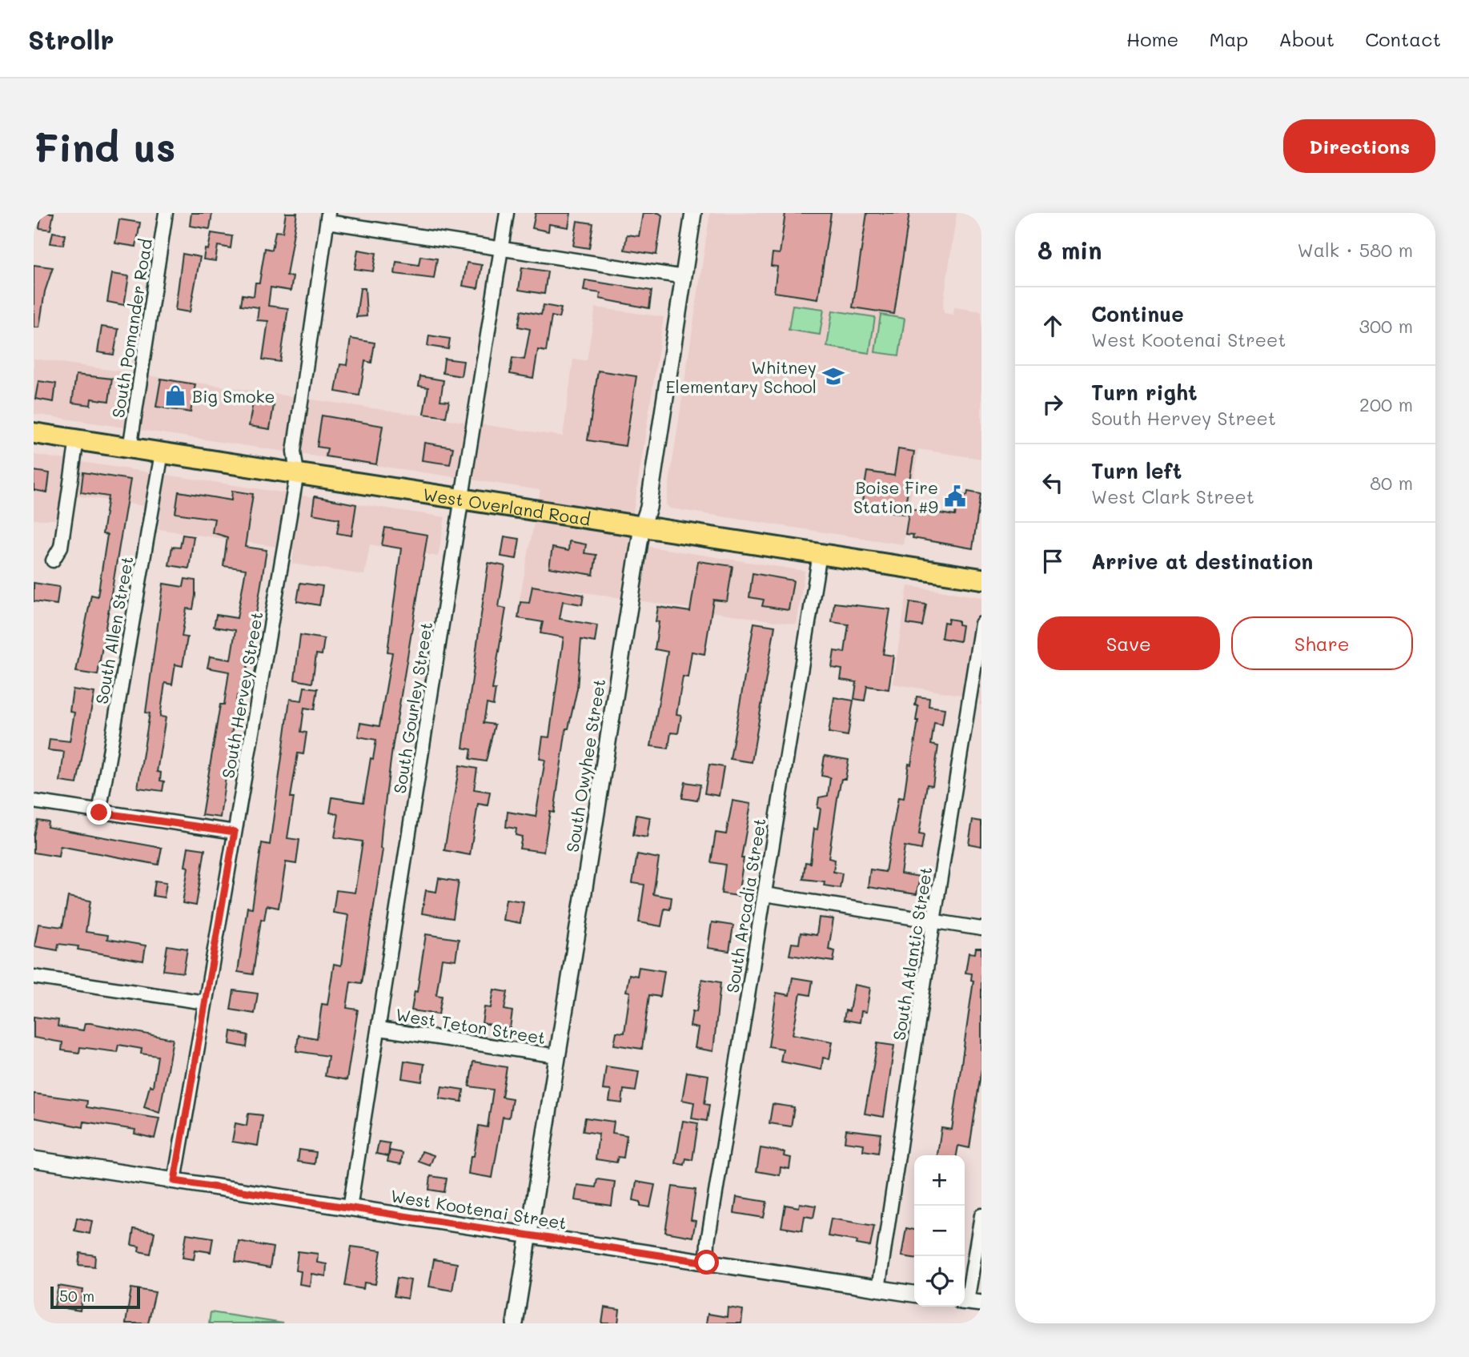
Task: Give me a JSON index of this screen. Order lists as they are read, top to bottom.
{
  "streets": {
    "main road": ["West Overland Road"],
    "street": [
      "South Pomander Road",
      "South Allen Street",
      "South Hervey Street",
      "South Gourley Street",
      "South Owyhee Street",
      "South Arcadia Street",
      "South Atlantic Street",
      "West Teton Street",
      "West Kootenai Street"
    ]
  },
  "crossings": [
    ["South Pomander Road", "West Overland Road"],
    ["West Overland Road", "South Allen Street"],
    ["West Overland Road", "South Hervey Street"],
    ["West Overland Road", "South Gourley Street"],
    ["West Overland Road", "South Owyhee Street"],
    ["West Overland Road", "South Arcadia Street"],
    ["South Hervey Street", "West Kootenai Street"],
    ["South Gourley Street", "West Teton Street"],
    ["South Gourley Street", "West Kootenai Street"],
    ["South Owyhee Street", "West Teton Street"],
    ["South Owyhee Street", "West Kootenai Street"],
    ["South Arcadia Street", "West Kootenai Street"],
    ["South Atlantic Street", "West Kootenai Street"]
  ],
  "places": {
    "school or university": ["Whitney Elementary School"],
    "shop": ["Big Smoke"],
    "public building": ["Boise Fire Station #9"]
  },
  "scale_bar": "50 m",
  "page": {
    "header": "Strollr",
    "nav": [
      "Home",
      "Map",
      "About",
      "Contact"
    ],
    "buttons": [
      "Directions",
      ["Save", "Share"]
    ],
    "title": "Find us",
    "heading": ["8 min", "Walk · 580 m"],
    "list": [
      ["Continue", "West Kootenai Street", "300 m"],
      ["Turn right", "South Hervey Street", "200 m"],
      ["Turn left", "West Clark Street", "80 m"],
      "Arrive at destination"
    ],
    "map_buttons": ["+", "−"],
    "scale": "50 m"
  }
}
